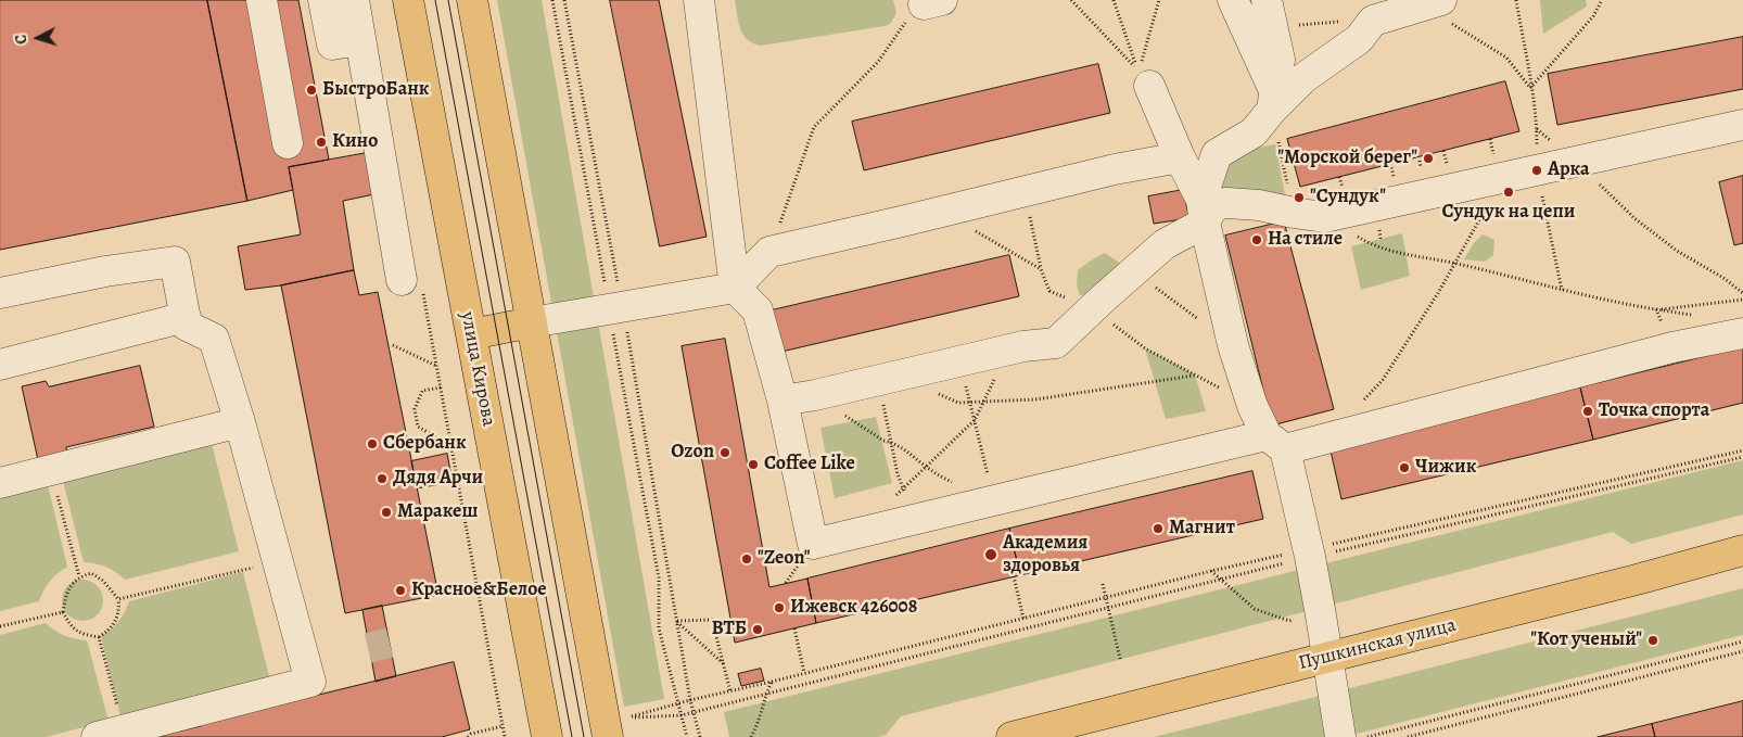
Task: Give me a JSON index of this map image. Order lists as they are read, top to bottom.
{
  "streets": {
    "main road": ["улица Кирова", "Пушкинская улица"]
  },
  "places": [
    "БыстроБанк",
    "Кино",
    "\"Морской берег\"",
    "Арка",
    "Сундук на цепи",
    "\"Сундук\"",
    "На стиле",
    "Точка спорта",
    "Сбербанк",
    "Ozon",
    "Coffee Like",
    "Чижик",
    "Дядя Арчи",
    "Маракеш",
    "Магнит",
    "Академия здоровья",
    "\"Zeon\"",
    "Красное&Белое",
    "Ижевск 426008",
    "ВТБ",
    "\"Кот ученый\""
  ],
  "north": "left"
}
